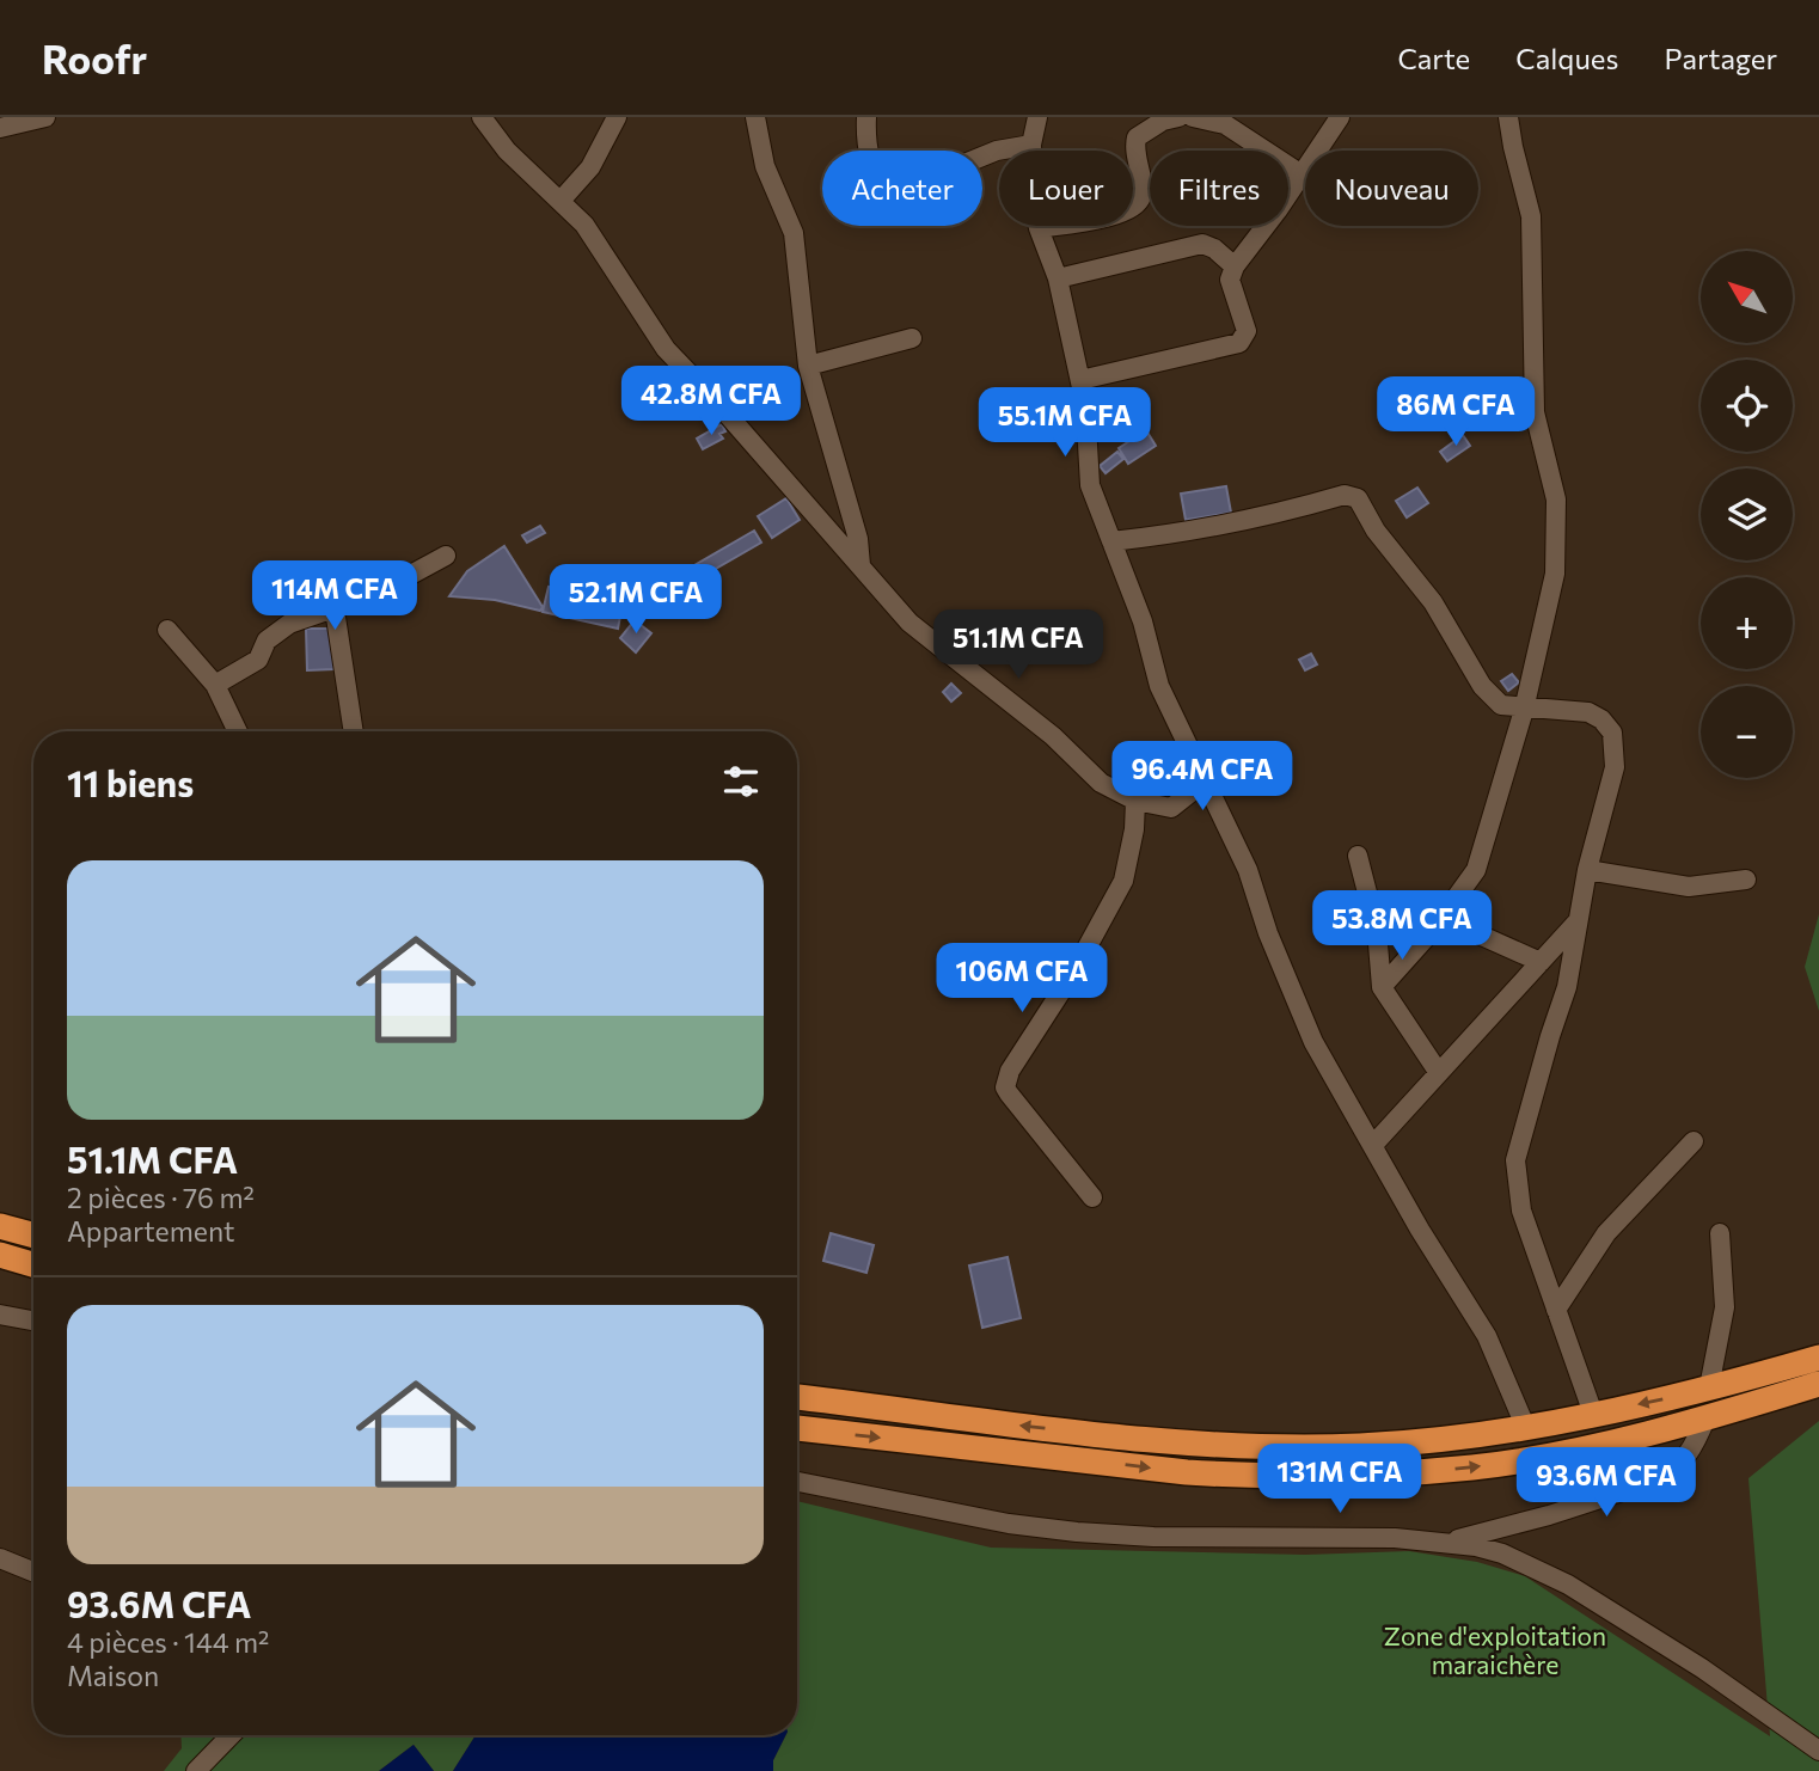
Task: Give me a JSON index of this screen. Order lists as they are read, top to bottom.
{
  "parks": ["Zone d'exploitation maraichère"],
  "north": "top left",
  "page": {
    "header": "Roofr",
    "nav": ["Carte", "Calques", "Partager"],
    "chip": [
      "Acheter",
      "Louer",
      "Filtres",
      "Nouveau"
    ],
    "map_buttons": ["+", "−"],
    "price": [
      "42.8M CFA",
      "86M CFA",
      "55.1M CFA",
      "114M CFA",
      "52.1M CFA",
      "51.1M CFA",
      "96.4M CFA",
      "53.8M CFA",
      "106M CFA",
      "131M CFA",
      "93.6M CFA"
    ],
    "heading": "11 biens",
    "list": [
      {
        "name": "51.1M CFA",
        "note": "2 pièces · 76 m² · Appartement"
      },
      {
        "name": "93.6M CFA",
        "note": "4 pièces · 144 m² · Maison"
      }
    ]
  }
}
